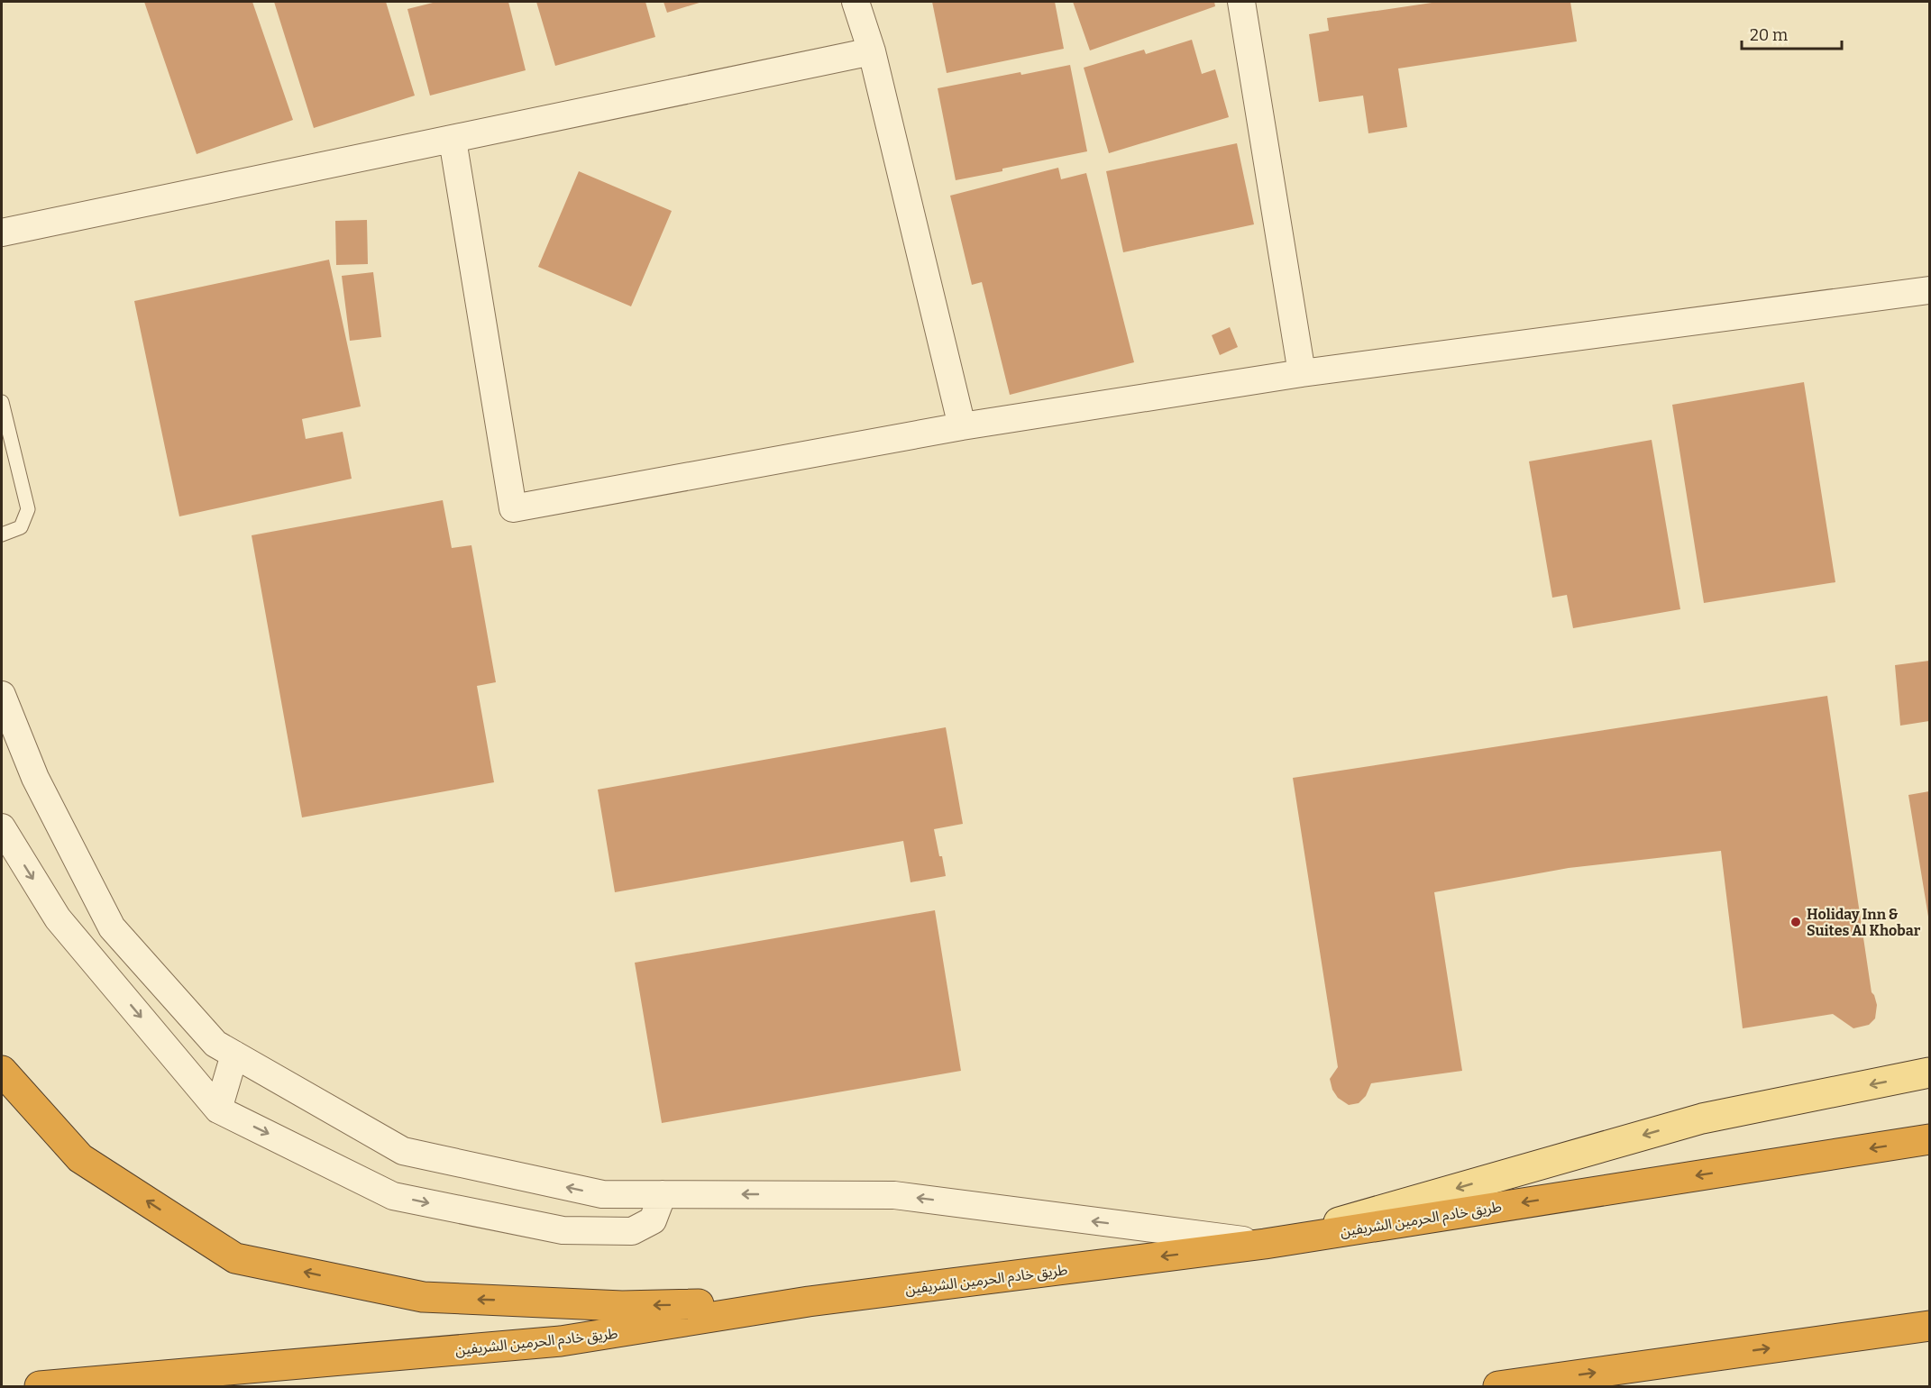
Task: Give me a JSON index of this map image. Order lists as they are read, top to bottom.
{
  "streets": {
    "highway": ["طريق خادم الحرمين الشريفين"]
  },
  "places": ["Holiday Inn & Suites Al Khobar"],
  "scale_bar": "20 m"
}
